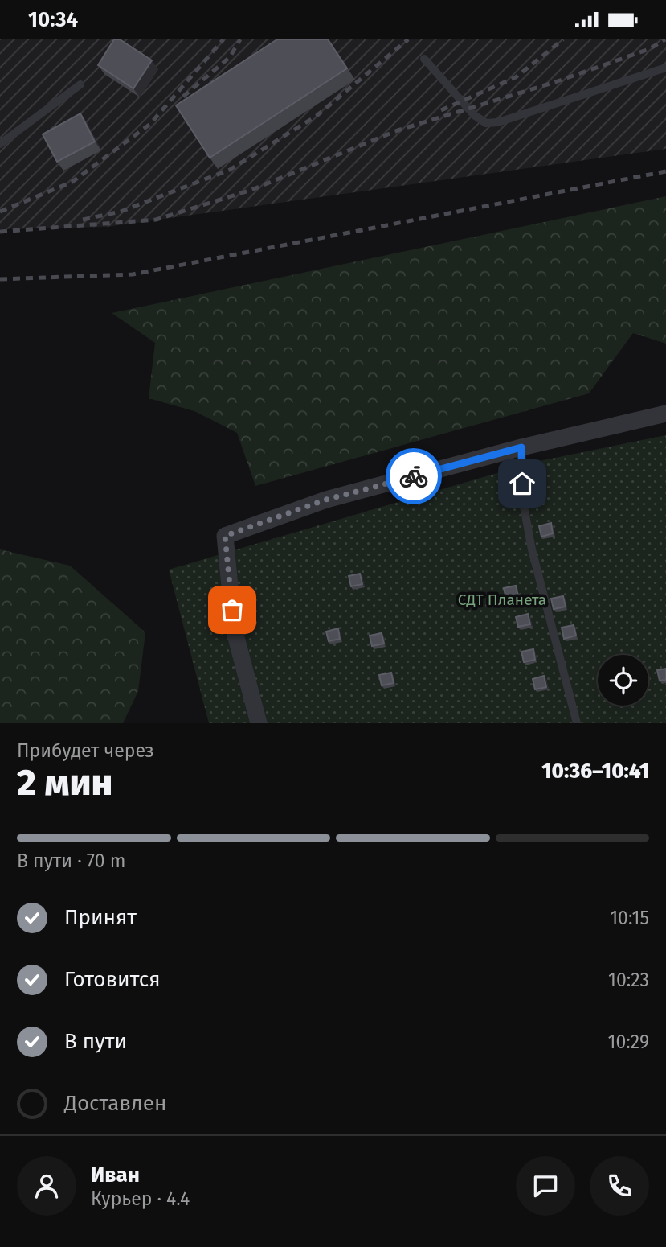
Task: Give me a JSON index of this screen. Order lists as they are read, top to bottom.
{
  "parks": ["СДТ Планета"],
  "page": {
    "status": "10:34",
    "heading": ["2 мин", "Прибудет через", "10:36–10:41"],
    "panel": ["Иван", "Курьер · 4.4"],
    "bar": "В пути · 70 m",
    "list": [
      ["Принят", "10:15"],
      ["Готовится", "10:23"],
      ["В пути", "10:29"],
      "Доставлен"
    ]
  }
}
